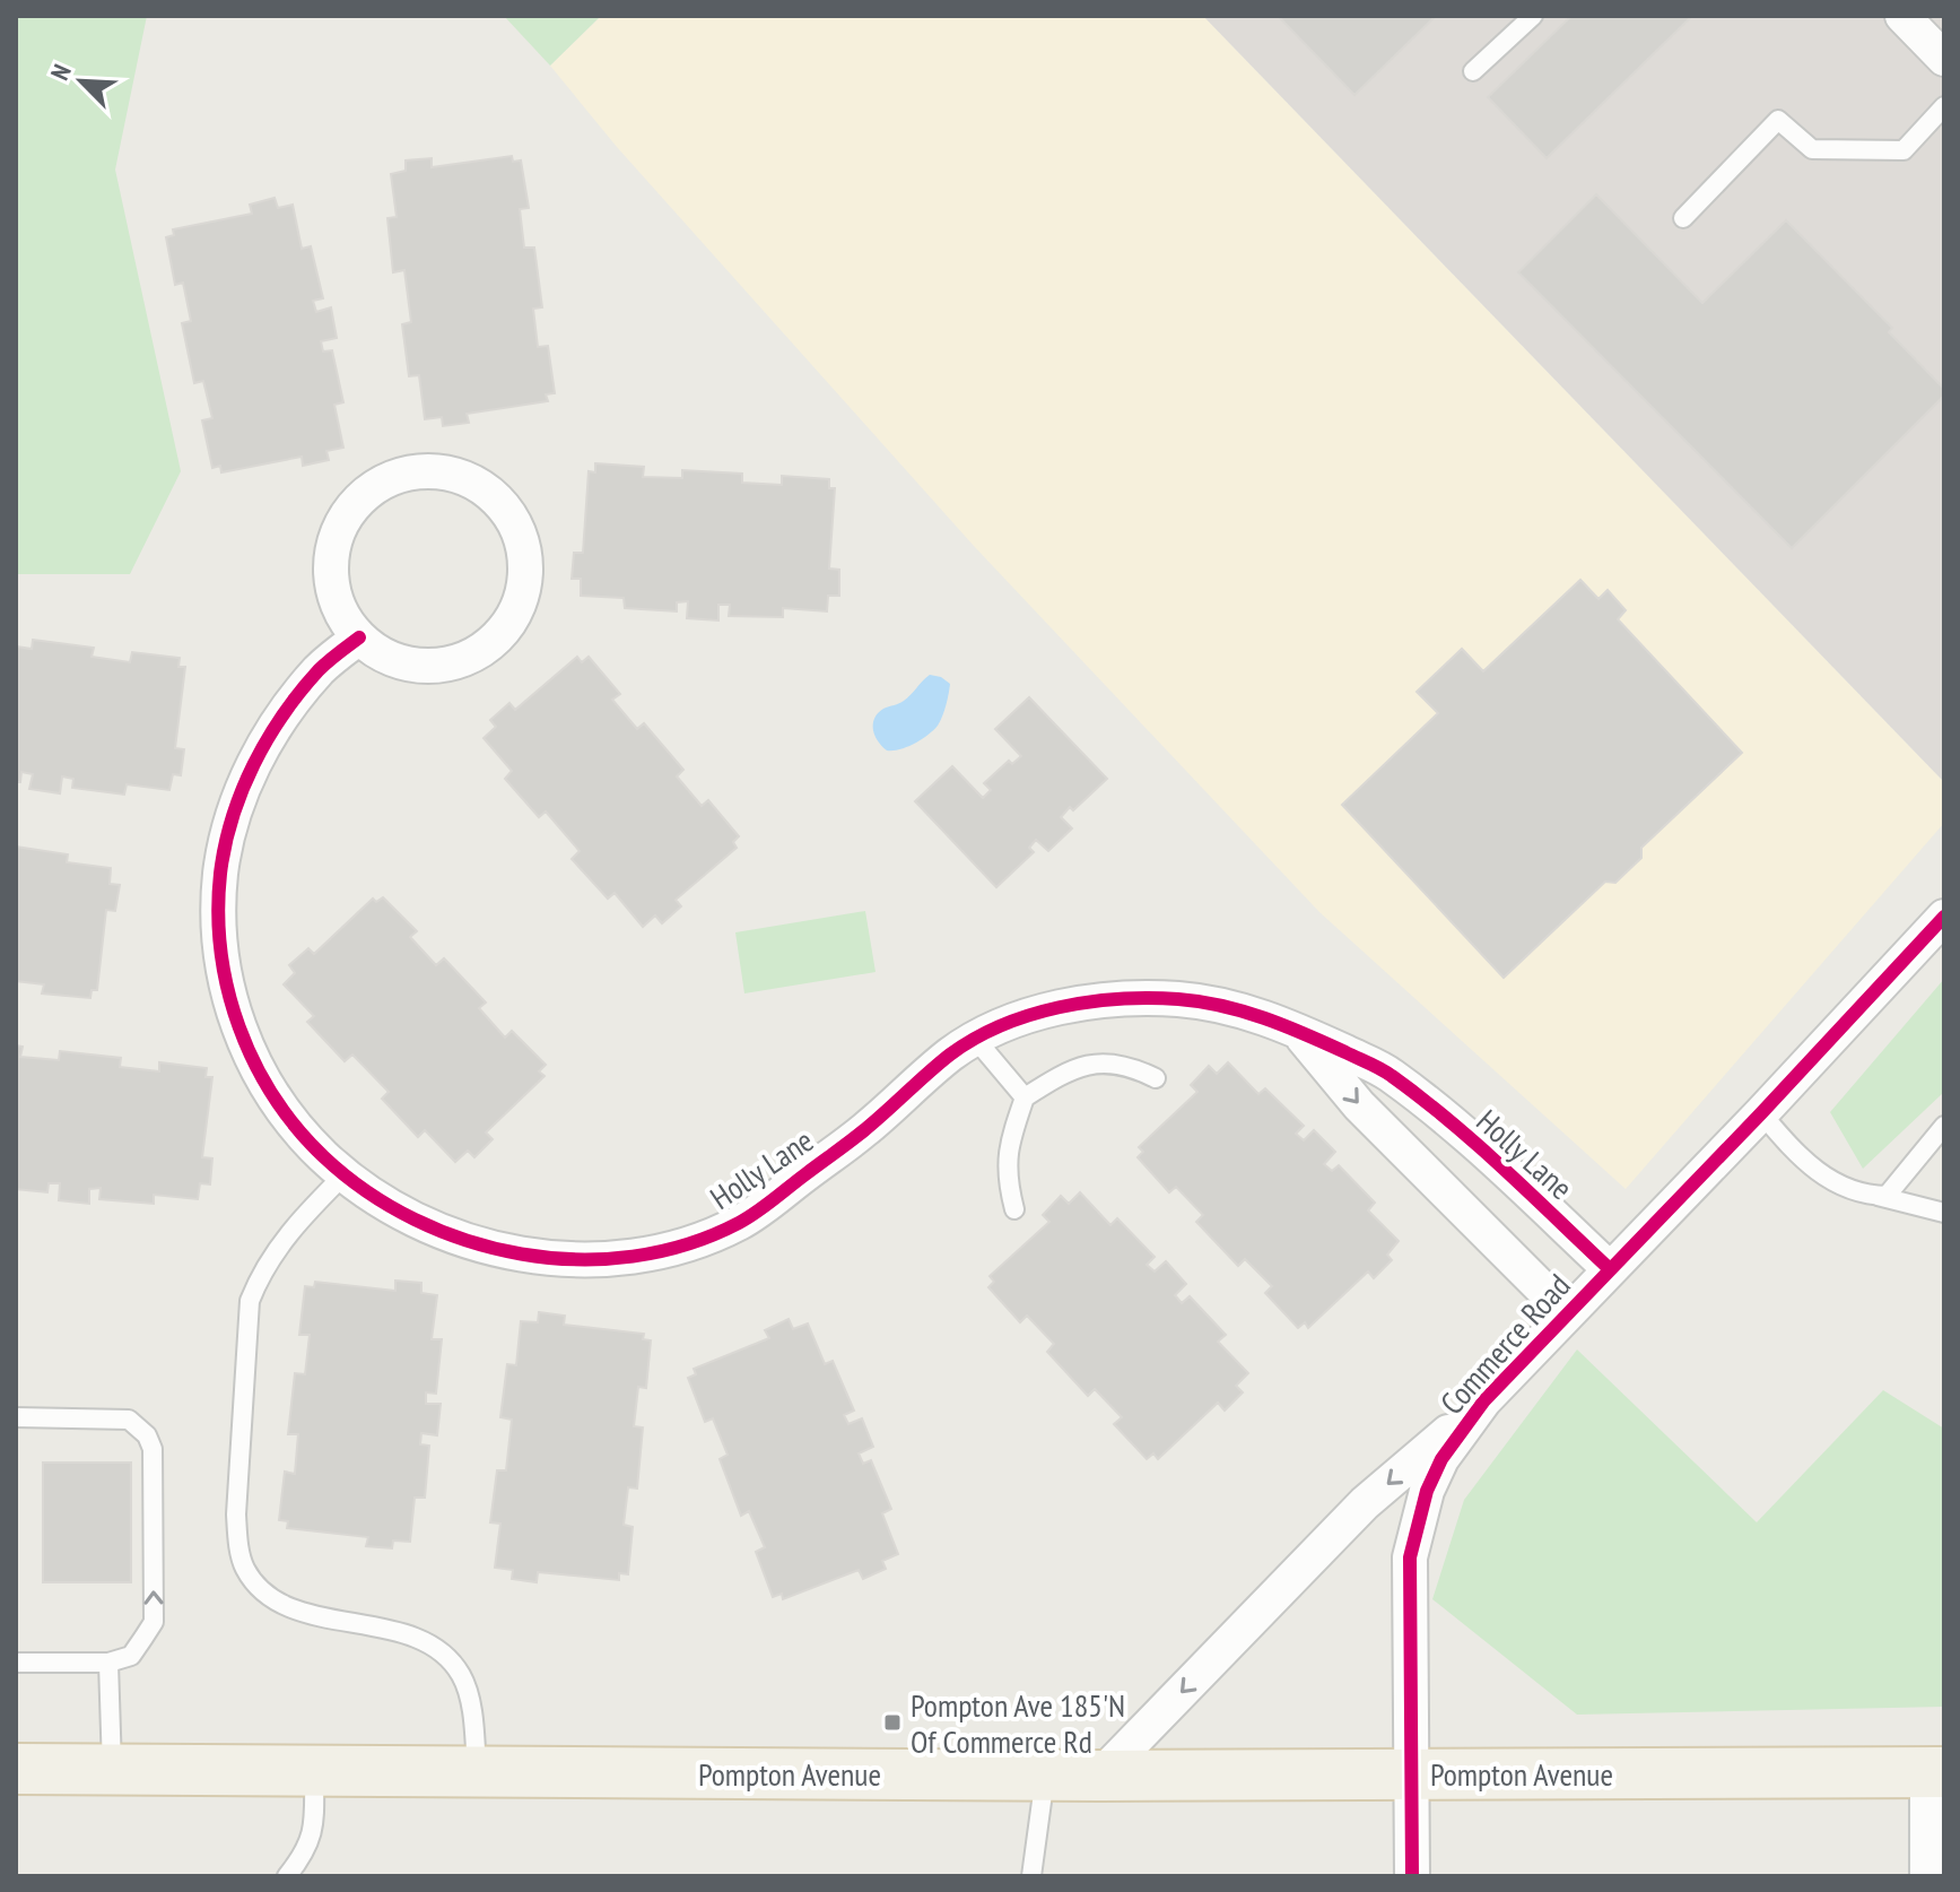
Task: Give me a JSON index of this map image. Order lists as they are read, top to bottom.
{
  "streets": {
    "main road": ["Pompton Avenue"],
    "street": ["Holly Lane", "Commerce Road"]
  },
  "crossings": [
    ["Holly Lane", "Commerce Road"],
    ["Commerce Road", "Pompton Avenue"]
  ],
  "places": {
    "transit": ["Pompton Ave 185'N Of Commerce Rd"]
  },
  "north": "top left"
}
